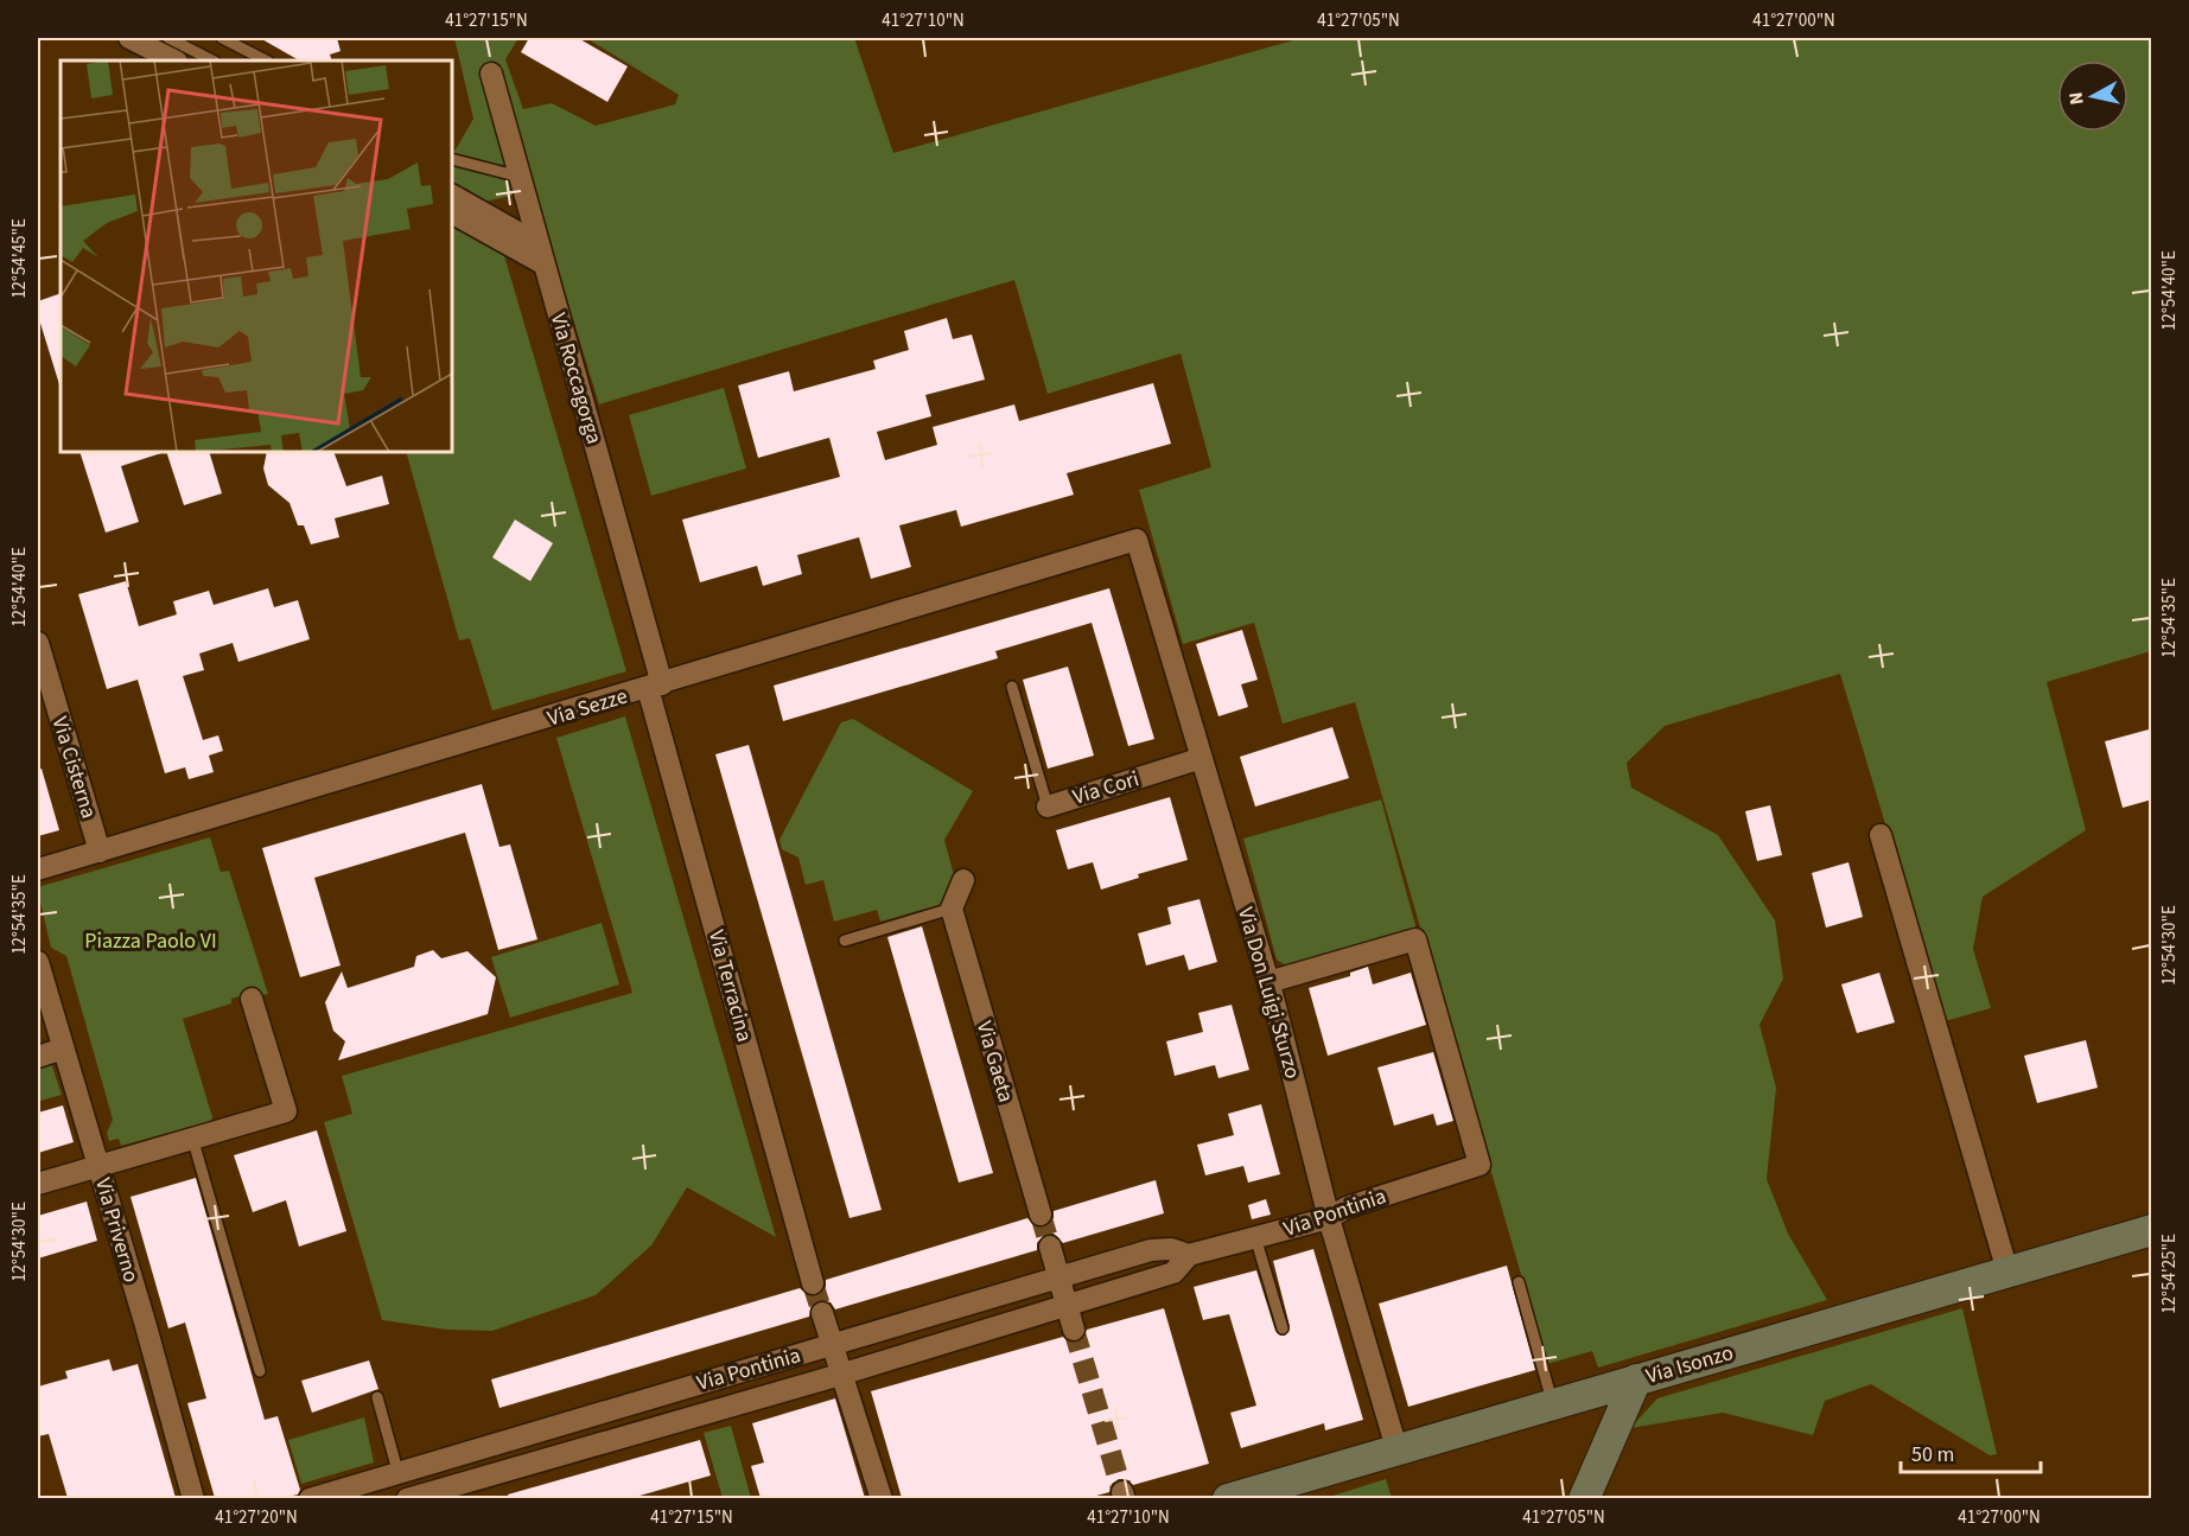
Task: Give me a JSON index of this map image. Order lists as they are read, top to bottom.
{
  "streets": {
    "main road": ["Via Isonzo"],
    "street": [
      "Via Roccagorga",
      "Via Sezze",
      "Via Cisterna",
      "Via Cori",
      "Via Terracina",
      "Via Don Luigi Sturzo",
      "Via Gaeta",
      "Via Pontinia",
      "Via Priverno"
    ]
  },
  "crossings": [
    ["Via Roccagorga", "Via Sezze"],
    ["Via Roccagorga", "Via Terracina"],
    ["Via Sezze", "Via Cisterna"],
    ["Via Sezze", "Via Terracina"],
    ["Via Sezze", "Via Don Luigi Sturzo"],
    ["Via Cori", "Via Don Luigi Sturzo"],
    ["Via Don Luigi Sturzo", "Via Pontinia"],
    ["Via Don Luigi Sturzo", "Via Isonzo"]
  ],
  "parks": ["Piazza Paolo VI"],
  "scale_bar": "50 m",
  "north": "left",
  "coordinates": [
    "41°27'15\"N",
    "41°27'10\"N",
    "41°27'05\"N",
    "41°27'00\"N",
    "12°54'45\"E",
    "12°54'40\"E",
    "12°54'35\"E",
    "12°54'30\"E",
    "12°54'25\"E",
    "41°27'20\"N"
  ]
}
